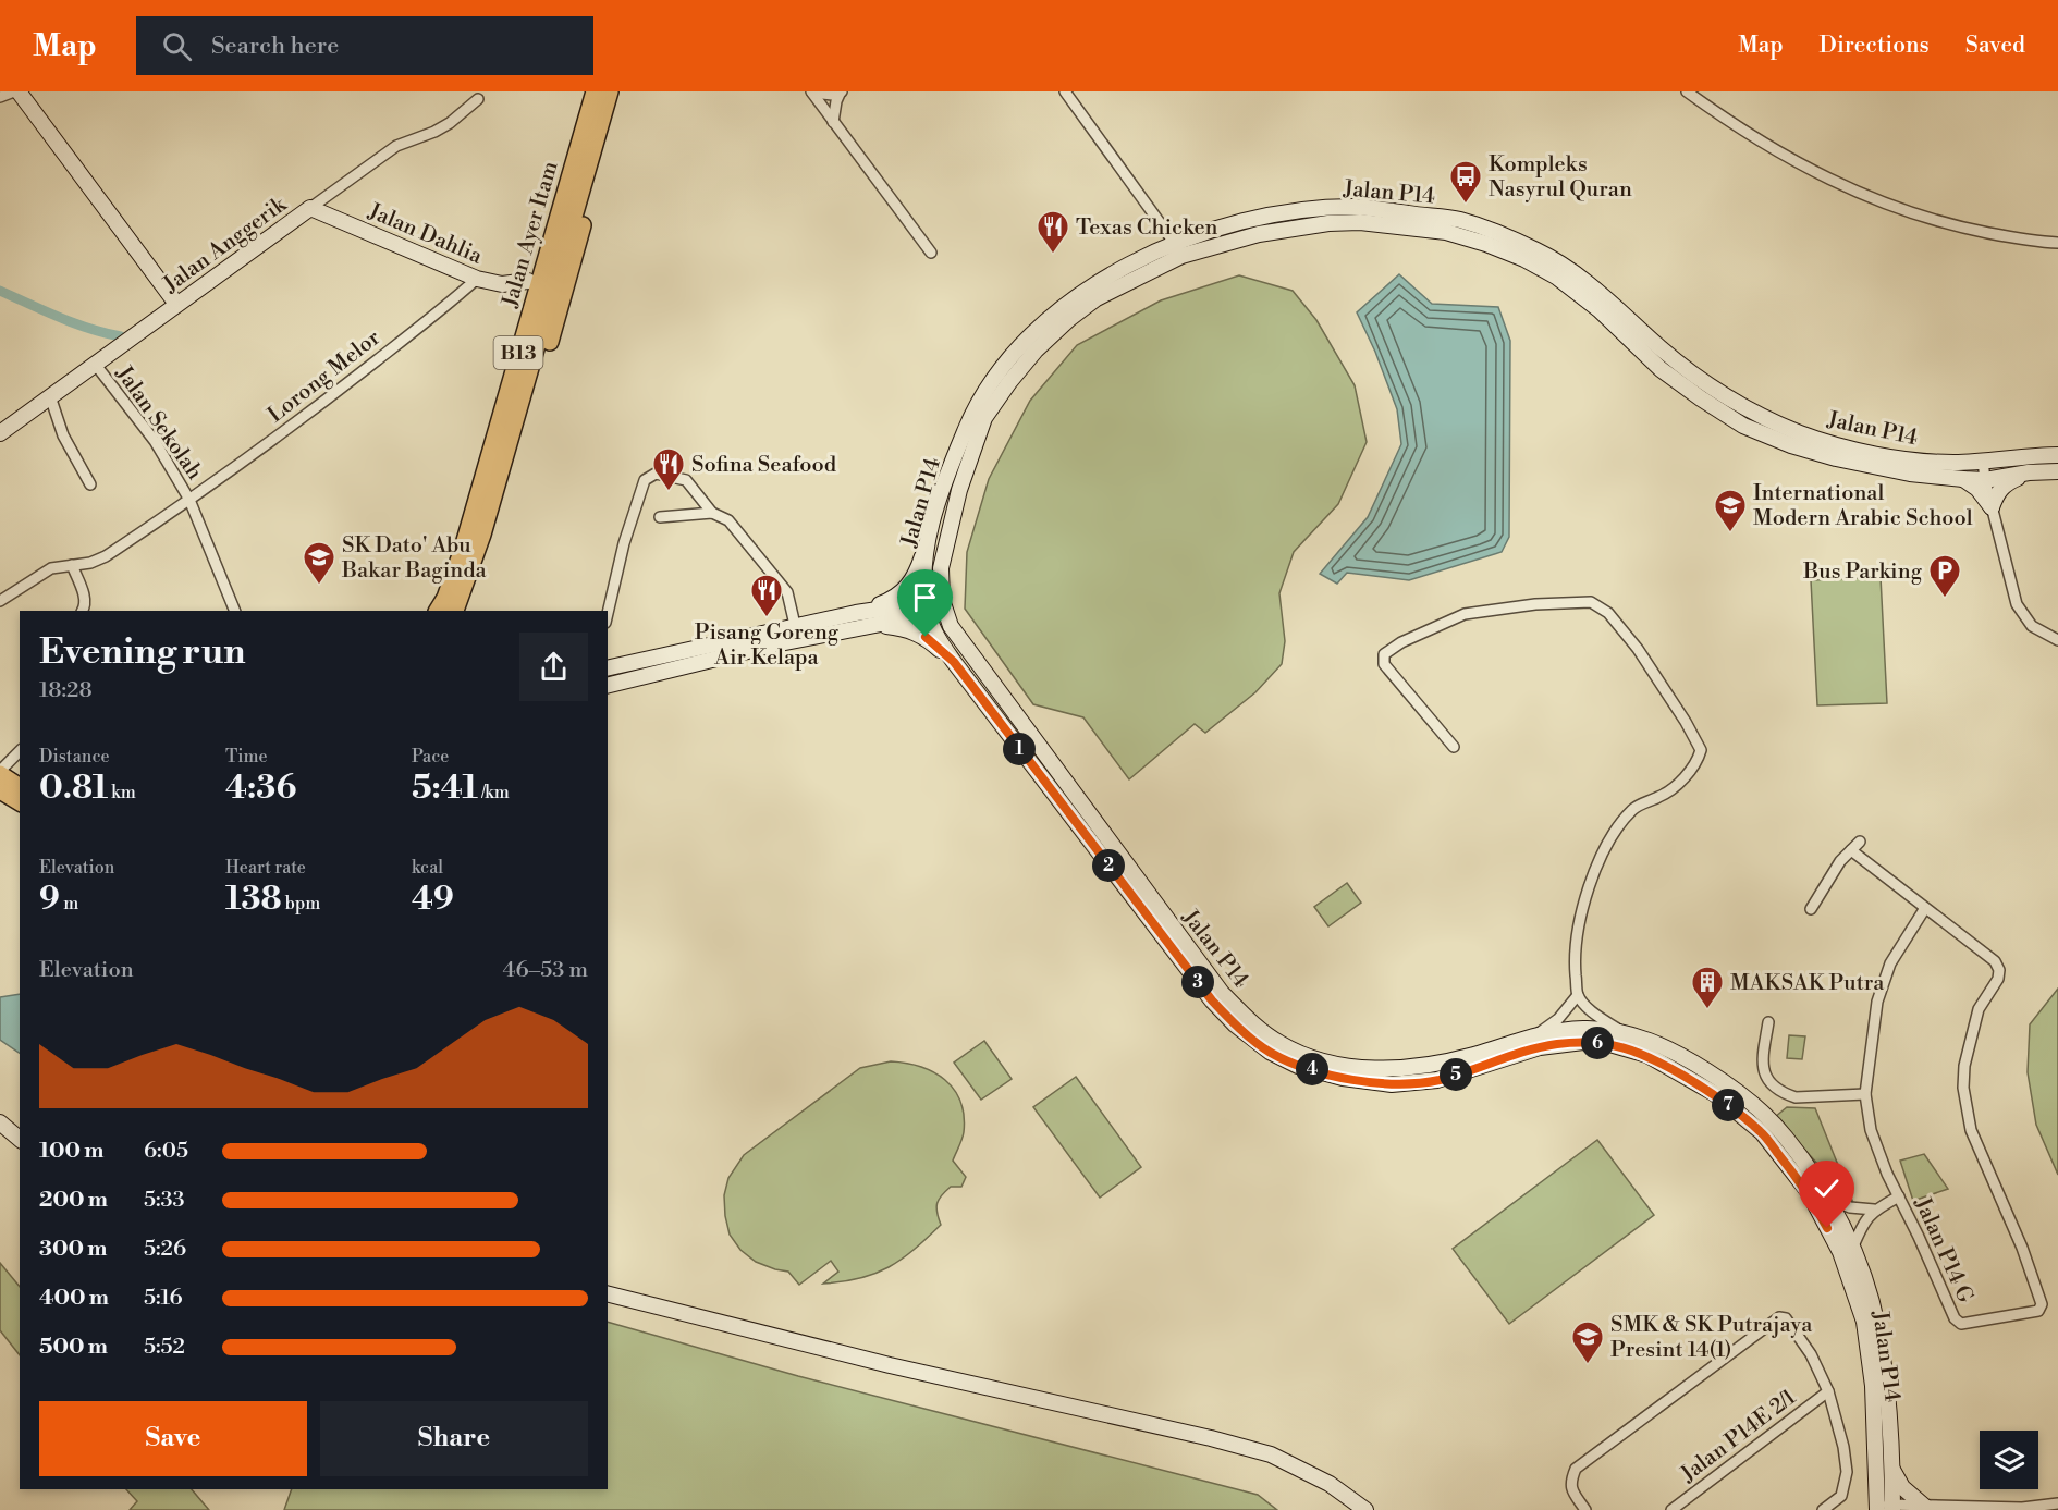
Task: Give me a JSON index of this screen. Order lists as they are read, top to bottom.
{
  "streets": {
    "main road": [
      "Jalan P14",
      "Jalan Dahlia",
      "Jalan Ayer Itam",
      "Jalan Anggerik",
      "B13"
    ],
    "street": [
      "Lorong Melor",
      "Jalan Sekolah",
      "Jalan P14 G",
      "Jalan P14E 2/1"
    ]
  },
  "crossings": [
    ["Jalan Dahlia", "Jalan Anggerik"],
    ["Jalan Dahlia", "Lorong Melor"],
    ["Jalan Anggerik", "Jalan Sekolah"],
    ["Lorong Melor", "Jalan Sekolah"]
  ],
  "places": {
    "bus stop": ["Kompleks Nasyrul Quran"],
    "restaurant": ["Texas Chicken", "Sofina Seafood", "Pisang Goreng Air Kelapa"],
    "school or university": ["International Modern Arabic School", "SK Dato' Abu Bakar Baginda", "SMK & SK Putrajaya Presint 14(1)"],
    "parking": ["Bus Parking"],
    "building": ["MAKSAK Putra"]
  },
  "page": {
    "header": "Map",
    "search": "Search here",
    "nav": ["Map", "Directions", "Saved"],
    "heading": ["Evening run", "18:28"],
    "stats": [
      ["Distance", "0.81 km"],
      ["Time", "4:36"],
      ["Pace", "5:41 /km"],
      ["Elevation", "9 m"],
      ["Heart rate", "138 bpm"],
      ["kcal", "49"]
    ],
    "pins": [
      "1",
      "2",
      "3",
      "6",
      "4",
      "5",
      "7"
    ],
    "chart": ["Elevation", "46–53 m"],
    "list": [
      {
        "name": "100 m",
        "note": "6:05"
      },
      {
        "name": "200 m",
        "note": "5:33"
      },
      {
        "name": "300 m",
        "note": "5:26"
      },
      {
        "name": "400 m",
        "note": "5:16"
      },
      {
        "name": "500 m",
        "note": "5:52"
      }
    ],
    "buttons": ["Save", "Share"]
  }
}
